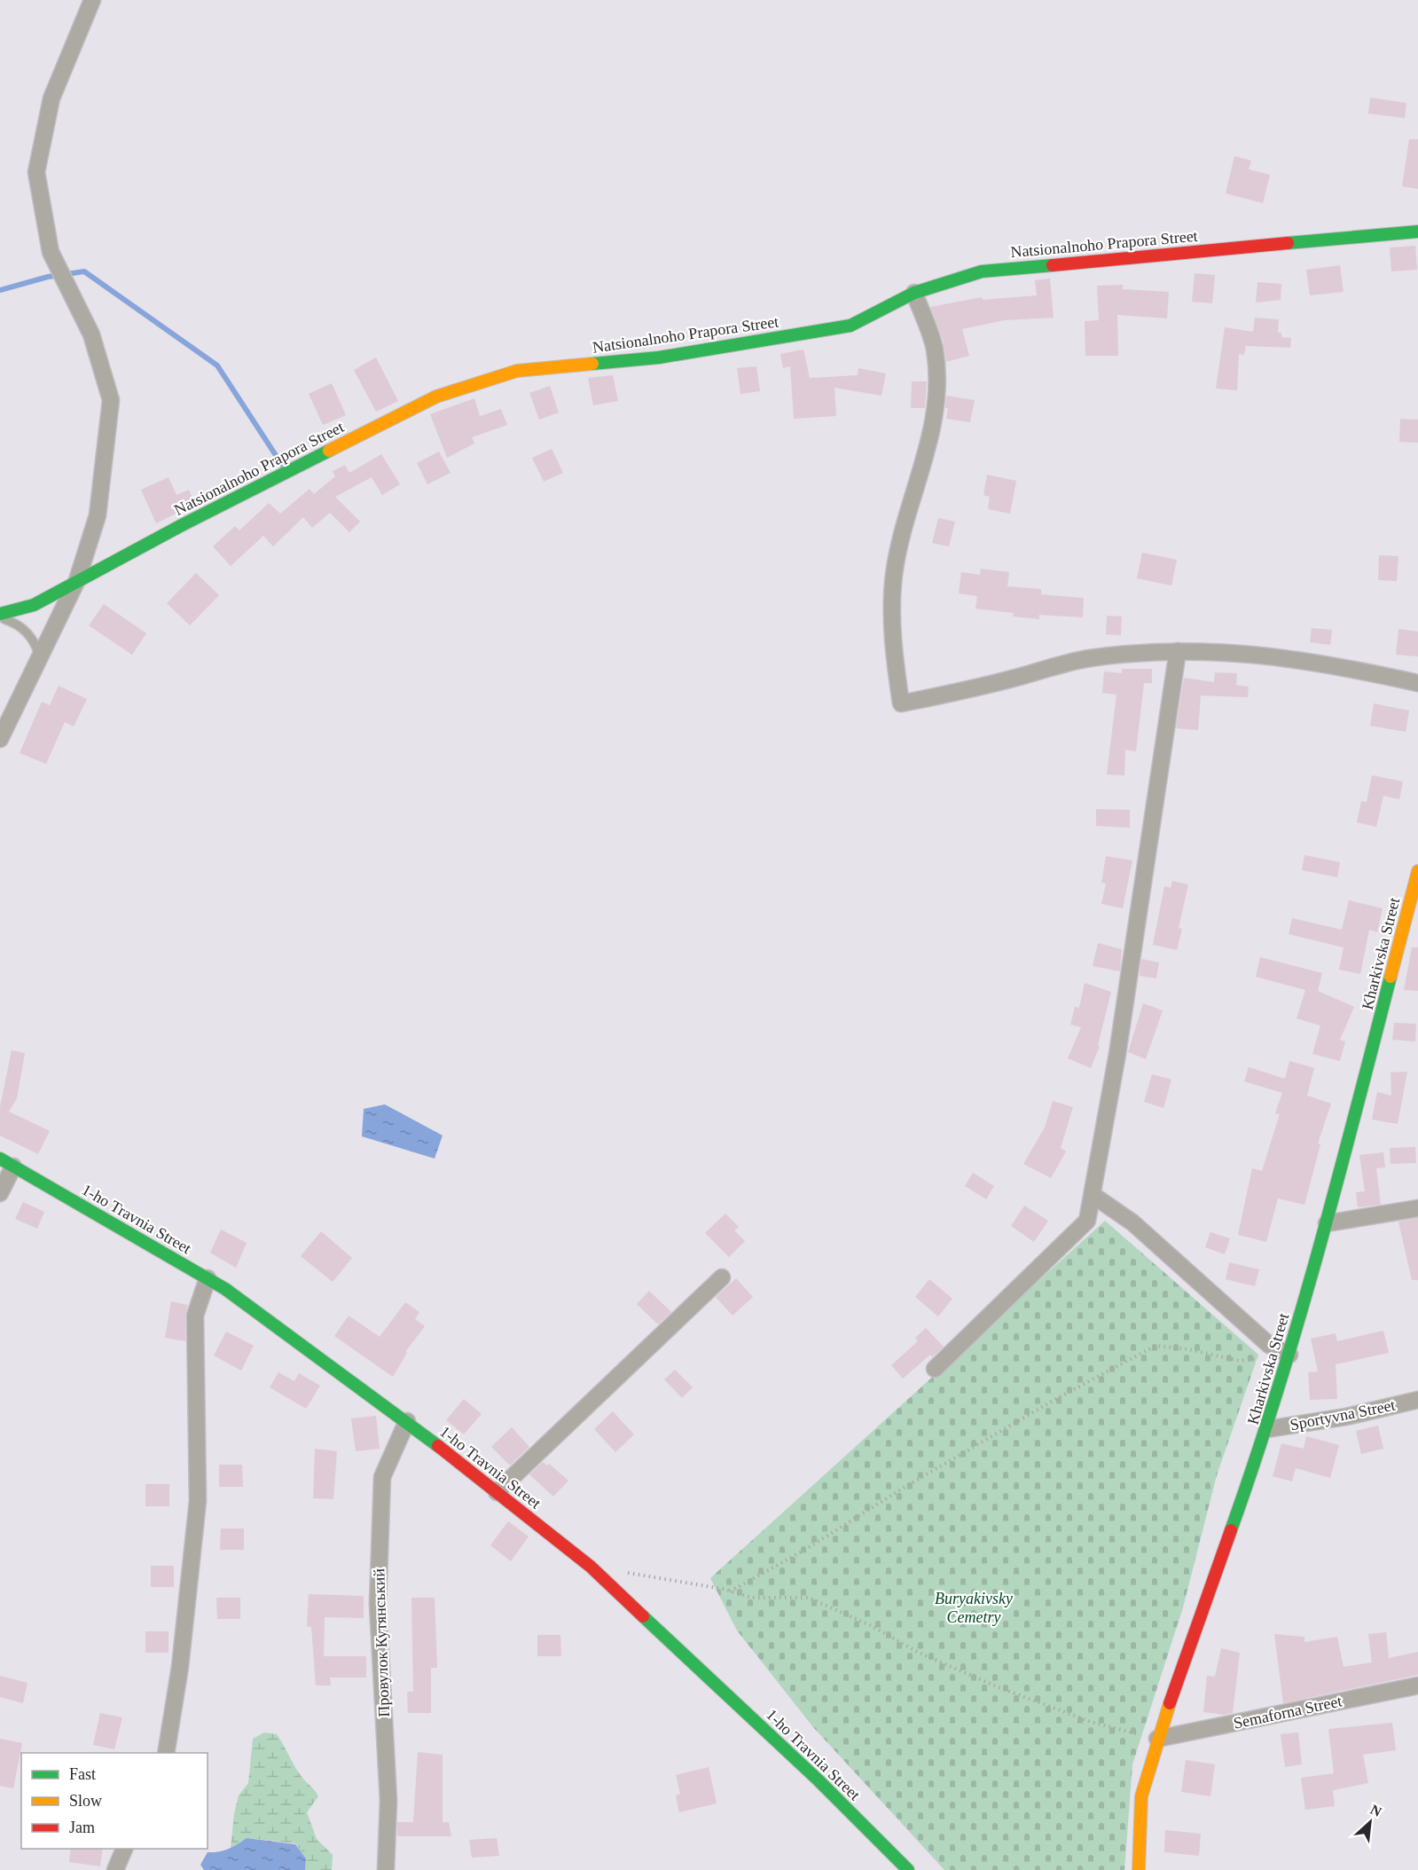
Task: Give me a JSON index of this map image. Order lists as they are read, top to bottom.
{
  "streets": {
    "street": [
      "Natsionalnoho Prapora Street",
      "Kharkivska Street",
      "1-ho Travnia Street",
      "Sportyvna Street",
      "Провулок Кутянський",
      "Semaforna Street"
    ]
  },
  "crossings": [
    ["Kharkivska Street", "Sportyvna Street"],
    ["Kharkivska Street", "Semaforna Street"],
    ["1-ho Travnia Street", "Провулок Кутянський"]
  ],
  "parks": ["Buryakivsky Cemetry"],
  "legend": ["Fast", "Slow", "Jam"],
  "north": "top right"
}
